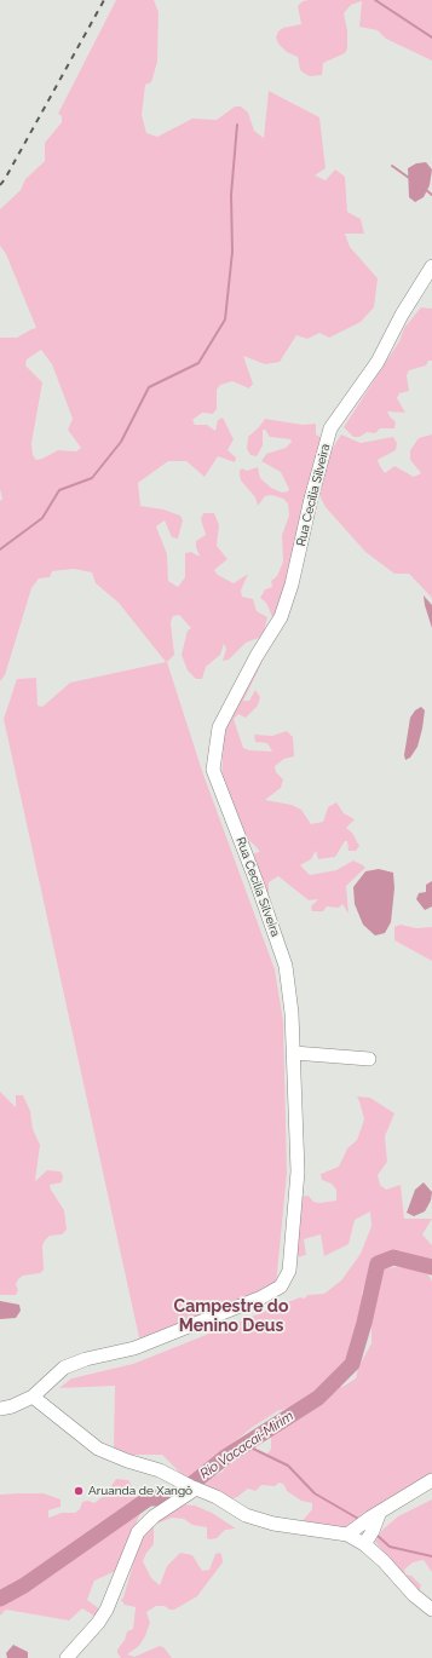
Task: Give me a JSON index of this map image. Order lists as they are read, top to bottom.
{
  "streets": {
    "street": ["Rua Cecília Silveira"]
  },
  "districts": ["Campestre do Menino Deus"],
  "water": ["Rio Vacacaí-Mirim"],
  "places": ["Aruanda de Xangô"]
}
